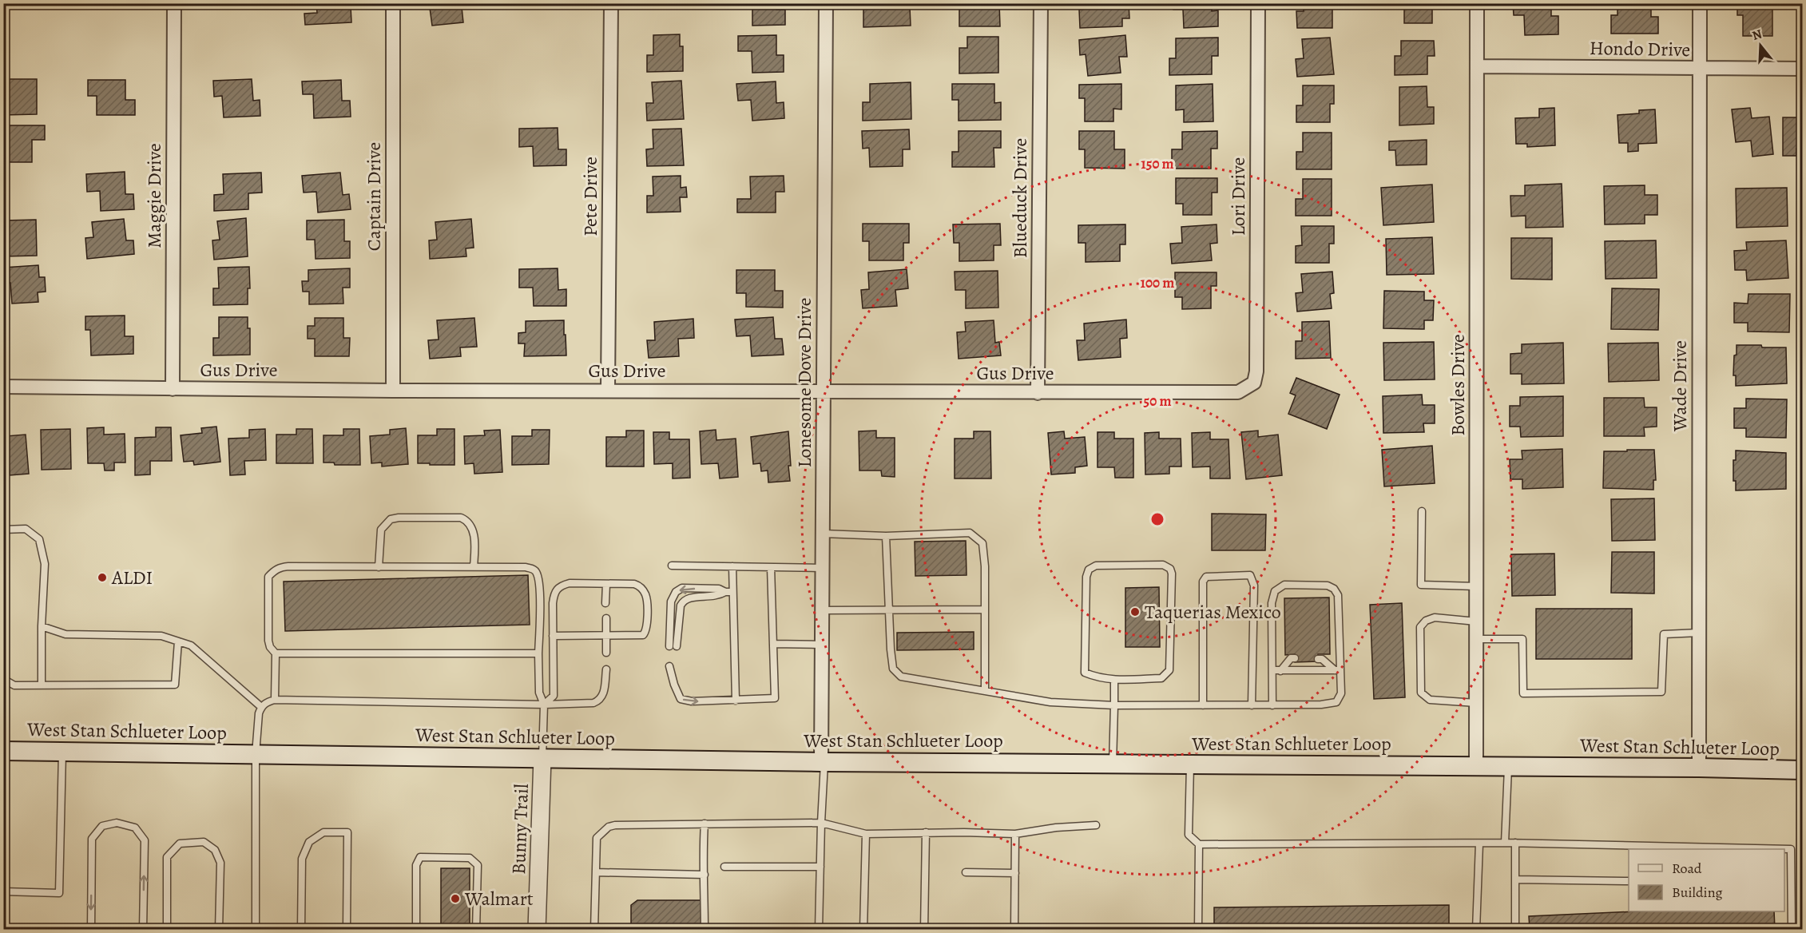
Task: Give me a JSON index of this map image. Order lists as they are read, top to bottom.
{
  "streets": {
    "main road": ["West Stan Schlueter Loop"],
    "street": [
      "Hondo Drive",
      "Maggie Drive",
      "Captain Drive",
      "Pete Drive",
      "Lori Drive",
      "Blueduck Drive",
      "Gus Drive",
      "Lonesome Dove Drive",
      "Bowles Drive",
      "Wade Drive",
      "Bunny Trail"
    ]
  },
  "crossings": [
    ["Hondo Drive", "Bowles Drive"],
    ["Hondo Drive", "Wade Drive"],
    ["Maggie Drive", "Gus Drive"],
    ["Captain Drive", "Gus Drive"],
    ["Pete Drive", "Gus Drive"],
    ["Lori Drive", "Gus Drive"],
    ["Blueduck Drive", "Gus Drive"],
    ["Gus Drive", "Lonesome Dove Drive"],
    ["Lonesome Dove Drive", "West Stan Schlueter Loop"],
    ["Bowles Drive", "West Stan Schlueter Loop"],
    ["Wade Drive", "West Stan Schlueter Loop"],
    ["West Stan Schlueter Loop", "Bunny Trail"]
  ],
  "places": ["ALDI", "Taquerias Mexico", "Walmart"],
  "legend": ["Road", "Building"],
  "north": "top",
  "rings": ["150 m", "100 m", "50 m"]
}
